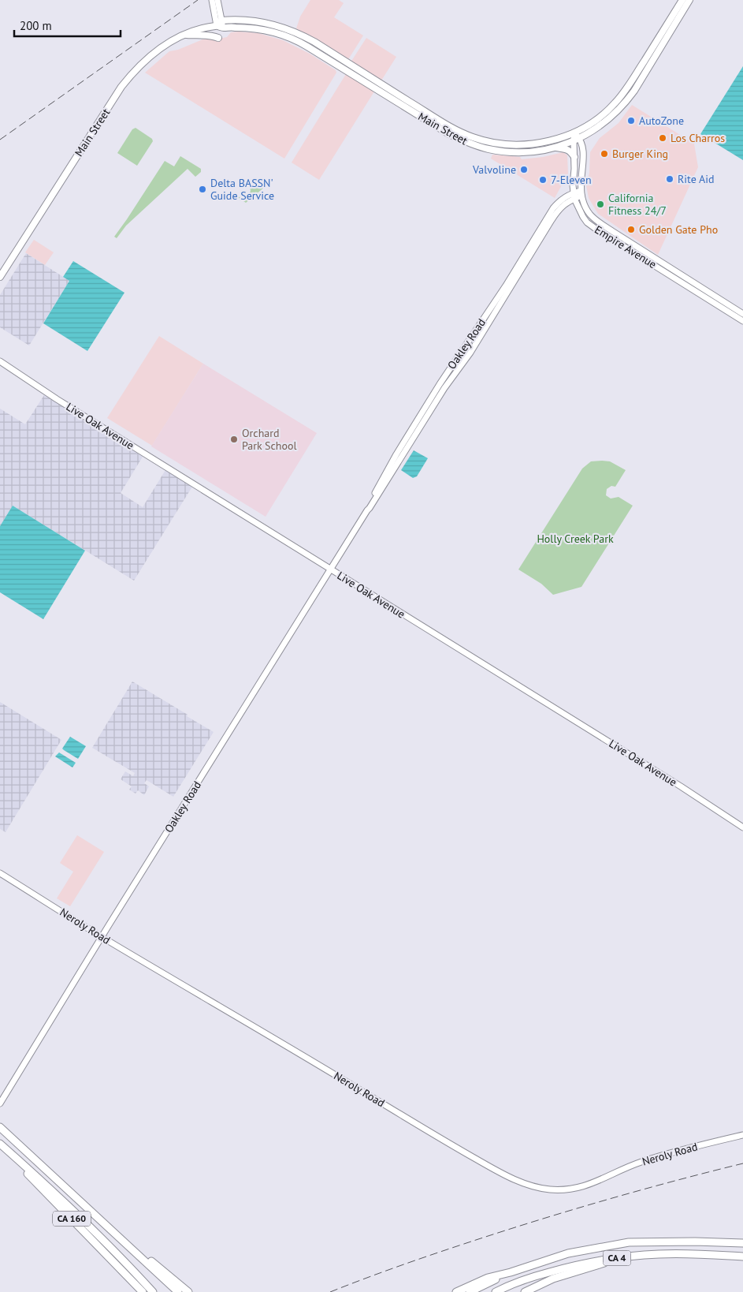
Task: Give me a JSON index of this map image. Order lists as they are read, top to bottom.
{
  "streets": {
    "highway": ["CA 160", "CA 4"],
    "main road": ["Main Street"],
    "street": [
      "Empire Avenue",
      "Oakley Road",
      "Live Oak Avenue",
      "Neroly Road"
    ]
  },
  "crossings": [
    ["Main Street", "Empire Avenue"],
    ["Empire Avenue", "Oakley Road"],
    ["Oakley Road", "Live Oak Avenue"],
    ["Oakley Road", "Neroly Road"]
  ],
  "parks": ["Holly Creek Park"],
  "places": [
    "AutoZone",
    "Los Charros",
    "Burger King",
    "Valvoline",
    "Rite Aid",
    "7-Eleven",
    "Delta BASSN' Guide Service",
    "California Fitness 24/7",
    "Golden Gate Pho",
    "Orchard Park School"
  ],
  "scale_bar": "200 m"
}
